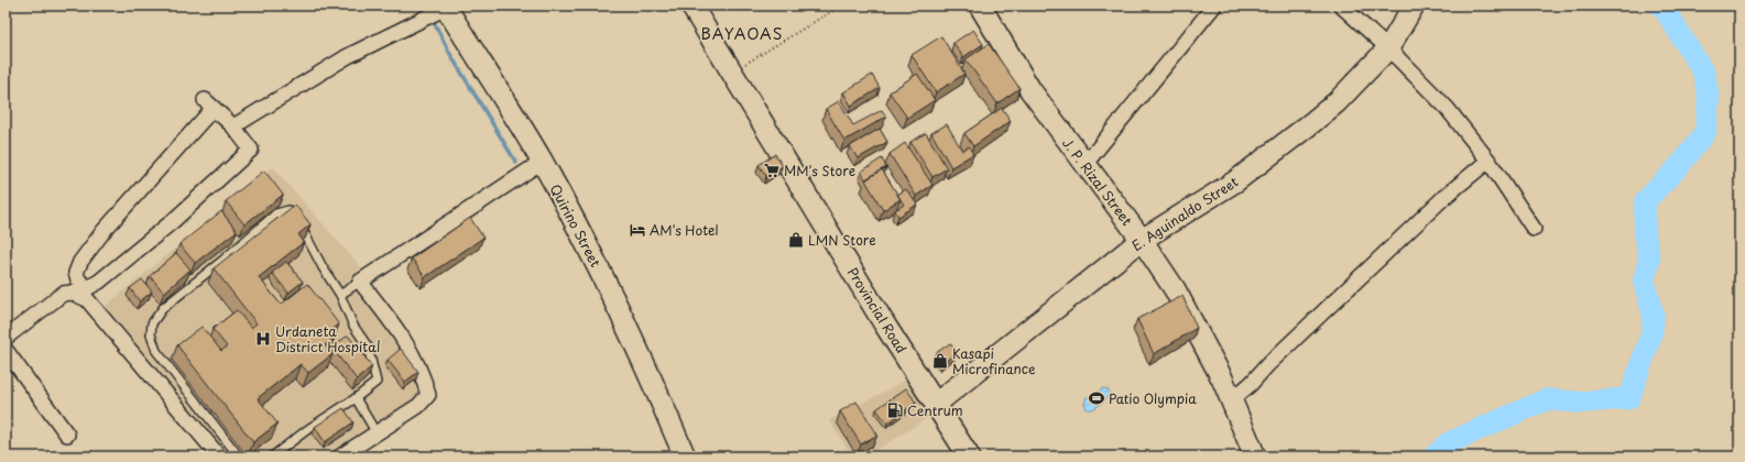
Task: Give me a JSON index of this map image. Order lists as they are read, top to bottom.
{
  "streets": {
    "street": [
      "J. P. Rizal Street",
      "E. Aguinaldo Street",
      "Quirino Street",
      "Provincial Road"
    ]
  },
  "crossings": [
    ["J. P. Rizal Street", "E. Aguinaldo Street"],
    ["E. Aguinaldo Street", "Provincial Road"]
  ],
  "districts": ["BAYAOAS"],
  "places": {
    "supermarket": ["MM's Store"],
    "hotel": ["AM's Hotel"],
    "shop": ["LMN Store", "Kasapi Microfinance"],
    "hospital": ["Urdaneta District Hospital"],
    "sports": ["Patio Olympia"],
    "fuel station": ["Centrum"]
  }
}
